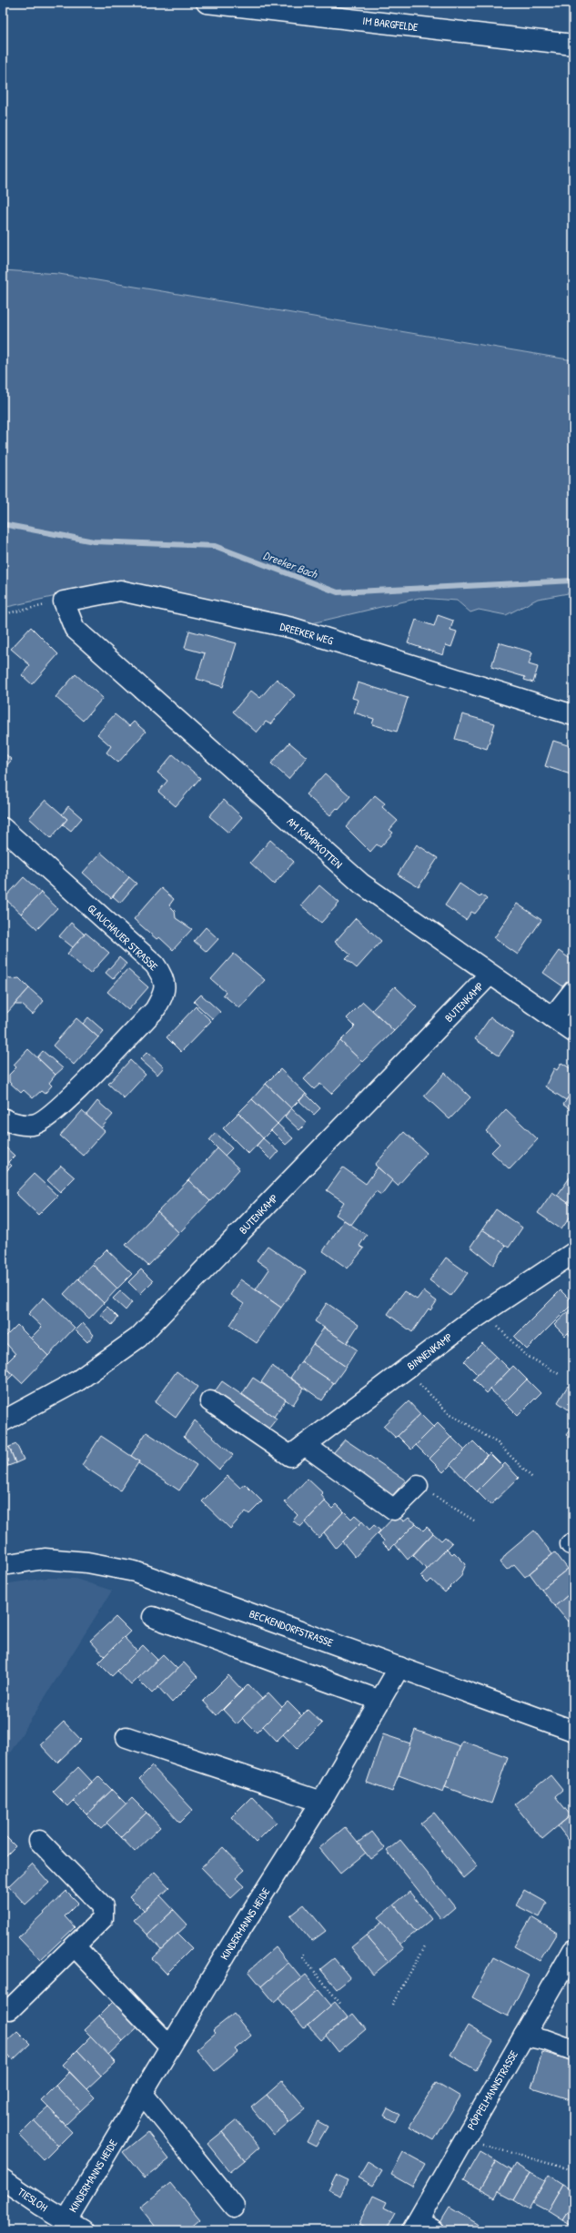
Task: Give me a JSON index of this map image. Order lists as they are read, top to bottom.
{
  "streets": {
    "street": [
      "IM BARGFELDE",
      "DREEKER WEG",
      "AM KAMPKOTTEN",
      "GLAUCHAUER STRASSE",
      "BUTENKAMP",
      "BINNENKAMP",
      "BECKENDORFSTRASSE",
      "KINDERMANNS HEIDE",
      "PÖPPELMANNSTRASSE",
      "TIESLOH"
    ]
  },
  "crossings": [
    ["DREEKER WEG", "AM KAMPKOTTEN"],
    ["AM KAMPKOTTEN", "BUTENKAMP"],
    ["BECKENDORFSTRASSE", "KINDERMANNS HEIDE"],
    ["KINDERMANNS HEIDE", "TIESLOH"]
  ],
  "water": ["Dreeker Bach"]
}
